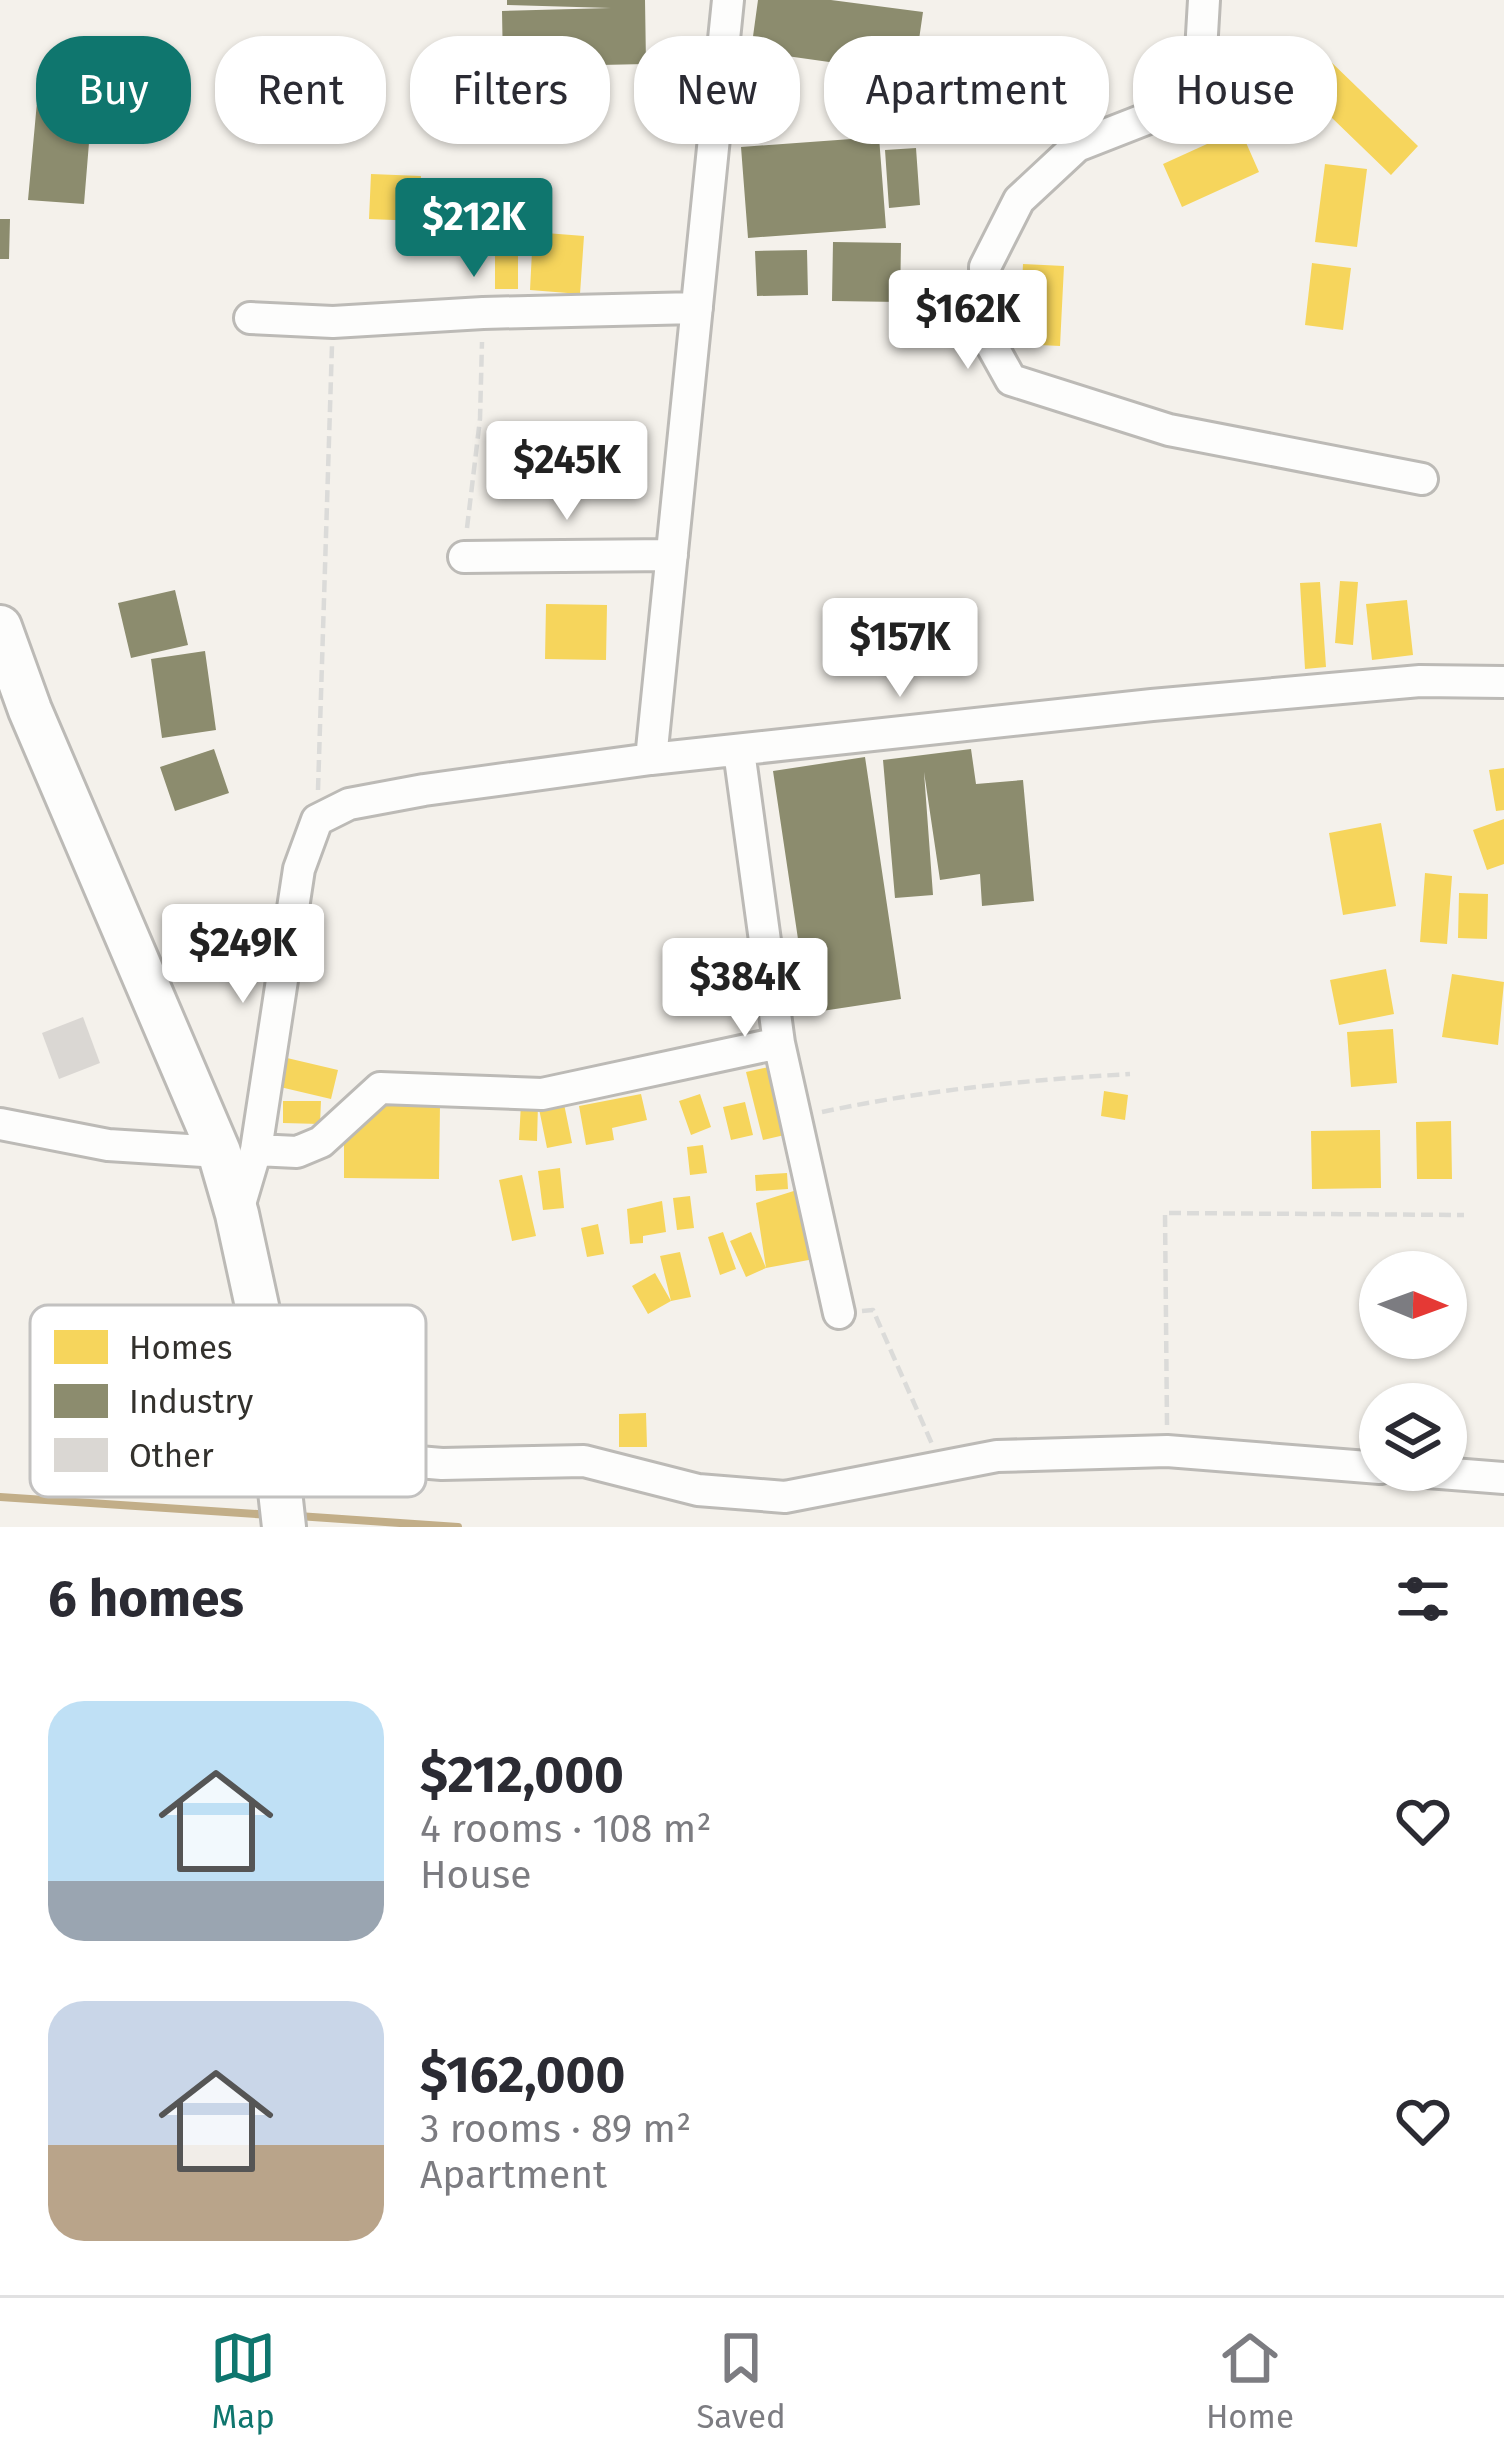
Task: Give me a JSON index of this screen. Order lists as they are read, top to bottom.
{
  "legend": ["Homes", "Industry", "Other"],
  "north": "right",
  "page": {
    "chip": [
      "Buy",
      "Rent",
      "Filters",
      "New",
      "Apartment",
      "House"
    ],
    "price": [
      "$212K",
      "$162K",
      "$245K",
      "$157K",
      "$249K",
      "$384K"
    ],
    "heading": "6 homes",
    "list": [
      {
        "name": "$212,000",
        "note": "4 rooms · 108 m² · House"
      },
      {
        "name": "$162,000",
        "note": "3 rooms · 89 m² · Apartment"
      }
    ],
    "tabs": ["Map", "Saved", "Home"]
  }
}
